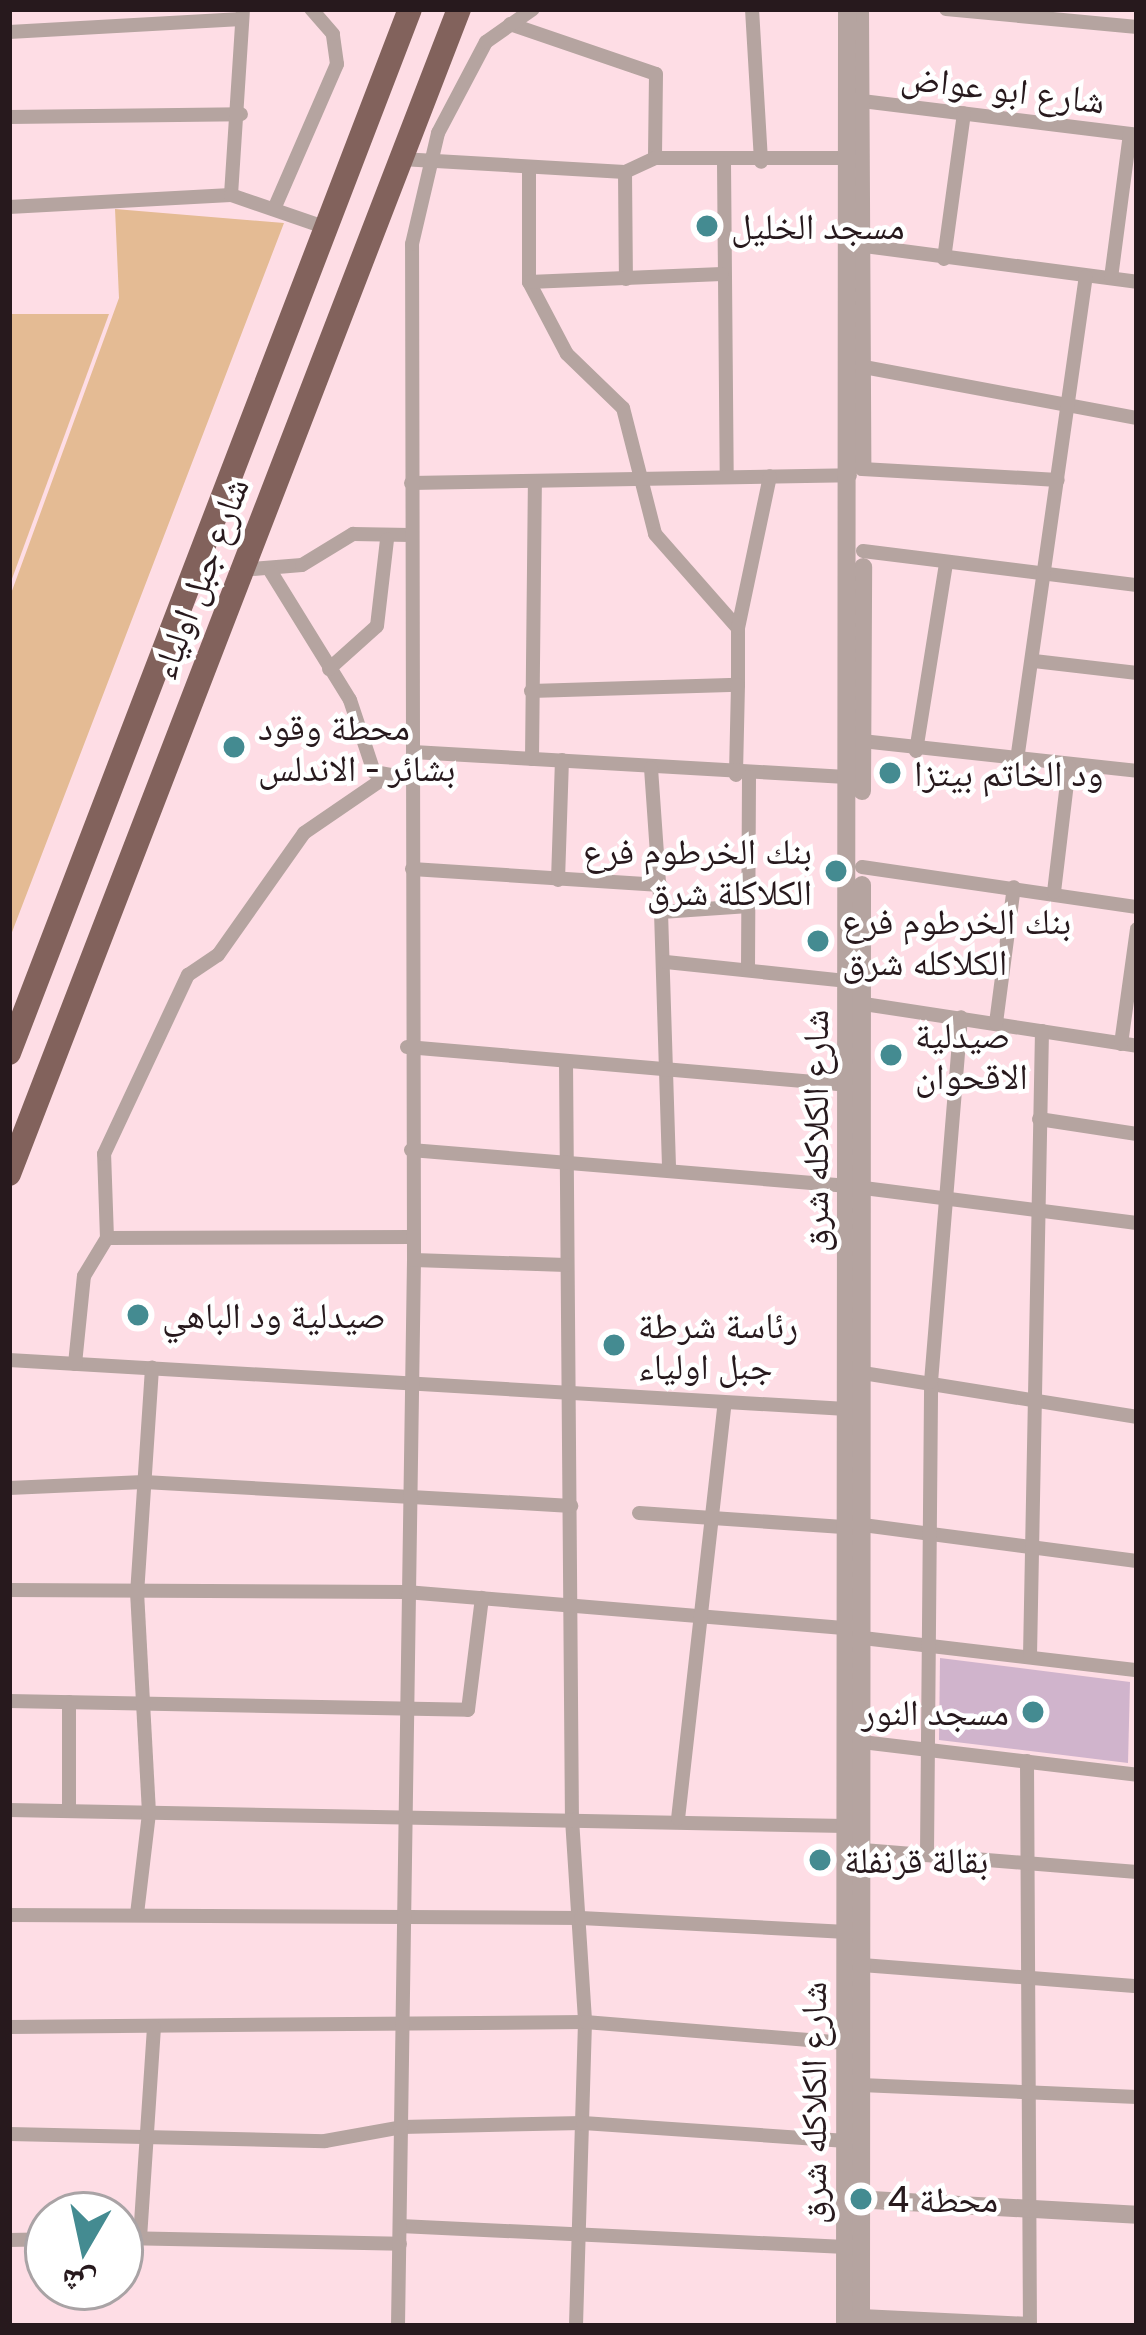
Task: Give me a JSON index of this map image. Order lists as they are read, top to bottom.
{
  "streets": {
    "highway": ["شارع جبل اولياء"],
    "street": ["شارع ابو عواض", "شارع الكلاكله شرق"]
  },
  "crossings": [
    ["شارع ابو عواض", "شارع الكلاكله شرق"]
  ],
  "places": [
    "مسجد الخليل",
    "محطة وقود بشائر - الاندلس",
    "ود الخاتم بيتزا",
    "بنك الخرطوم فرع الكلاكلة شرق",
    "بنك الخرطوم فرع الكلاكله شرق",
    "صيدلية الاقحوان",
    "صيدلية ود الباهي",
    "رئاسة شرطة جبل اولياء",
    "مسجد النور",
    "بقالة قرنفلة",
    "محطة 4"
  ],
  "north": "bottom"
}
